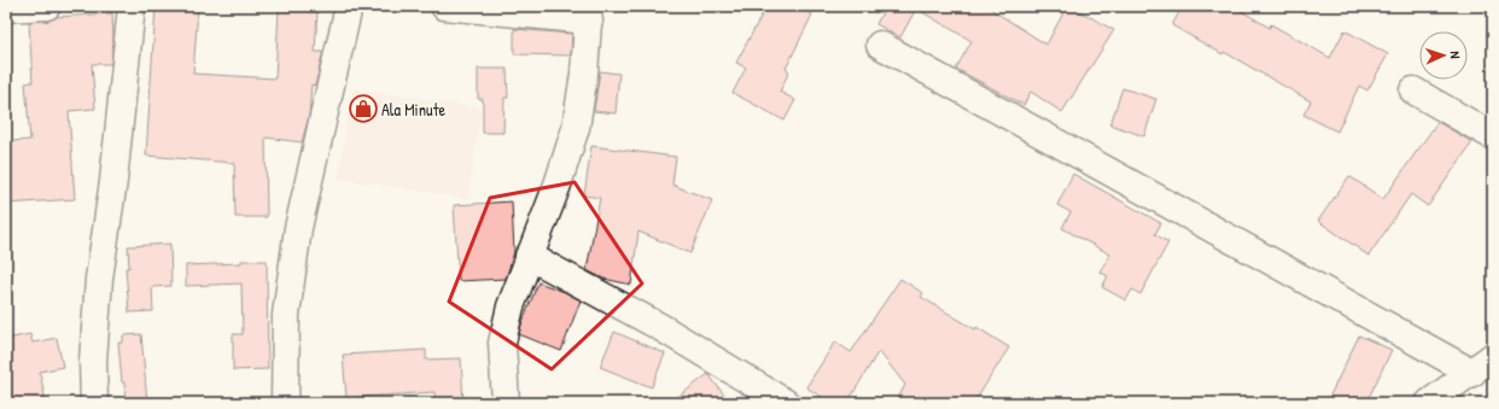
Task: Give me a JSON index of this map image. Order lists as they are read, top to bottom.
{
  "places": {
    "shop": ["Ala Minute"]
  },
  "north": "right"
}
